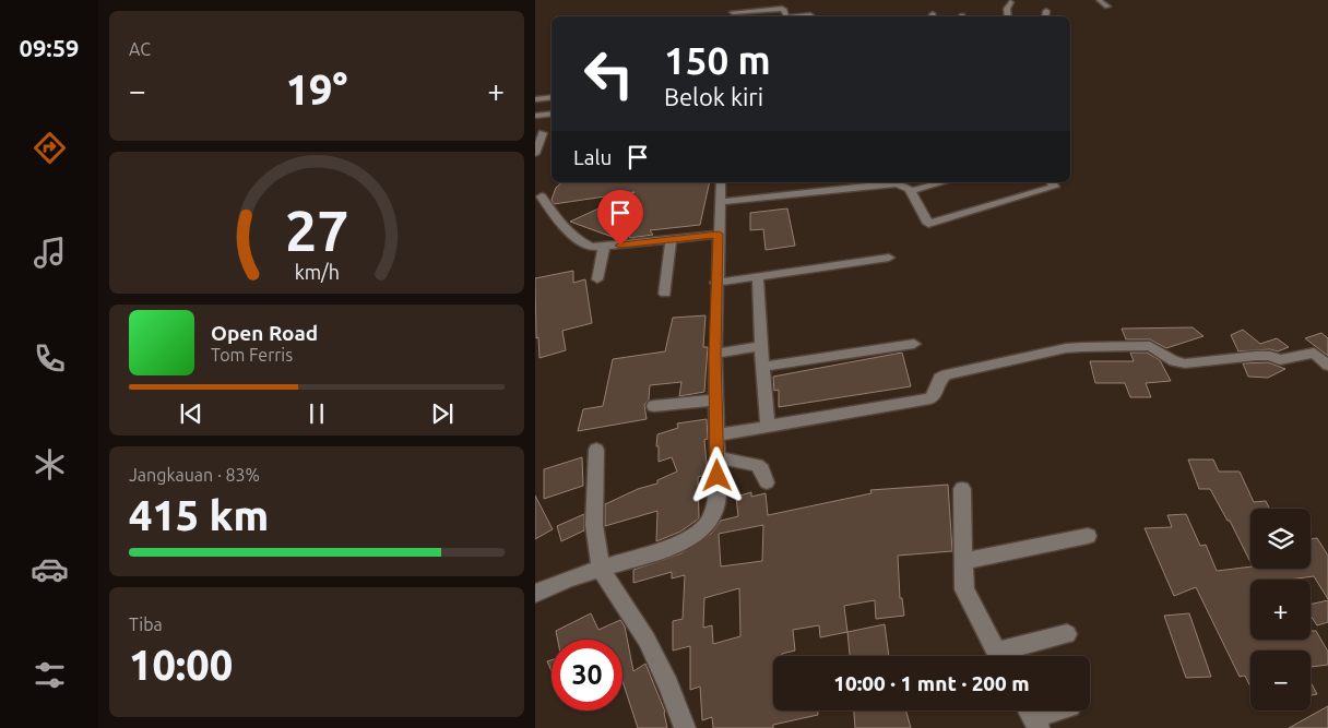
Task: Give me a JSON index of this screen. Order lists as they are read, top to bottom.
{
  "page": {
    "tabs": "09:59",
    "tile": [
      "AC",
      ["Jangkauan · 83%", "415 km"],
      ["Tiba", "10:00"]
    ],
    "turn": ["150 m", "Belok kiri"],
    "heat": ["−", "19°", "+"],
    "then": "Lalu",
    "song": ["Open Road", "Tom Ferris"],
    "map_buttons": ["+", "−"],
    "limit": "30",
    "trip": "10:00 · 1 mnt · 200 m",
    "gauge": ["27", "km/h"]
  }
}
